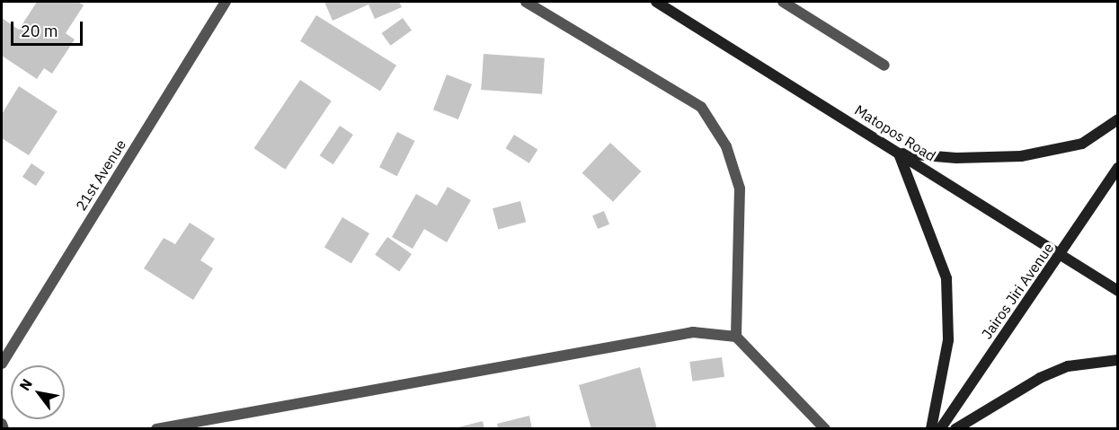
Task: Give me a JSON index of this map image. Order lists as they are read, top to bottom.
{
  "streets": {
    "main road": ["Matopos Road", "Jairos Jiri Avenue"],
    "street": ["21st Avenue"]
  },
  "crossings": [
    ["Matopos Road", "Jairos Jiri Avenue"]
  ],
  "scale_bar": "20 m",
  "north": "top left"
}
